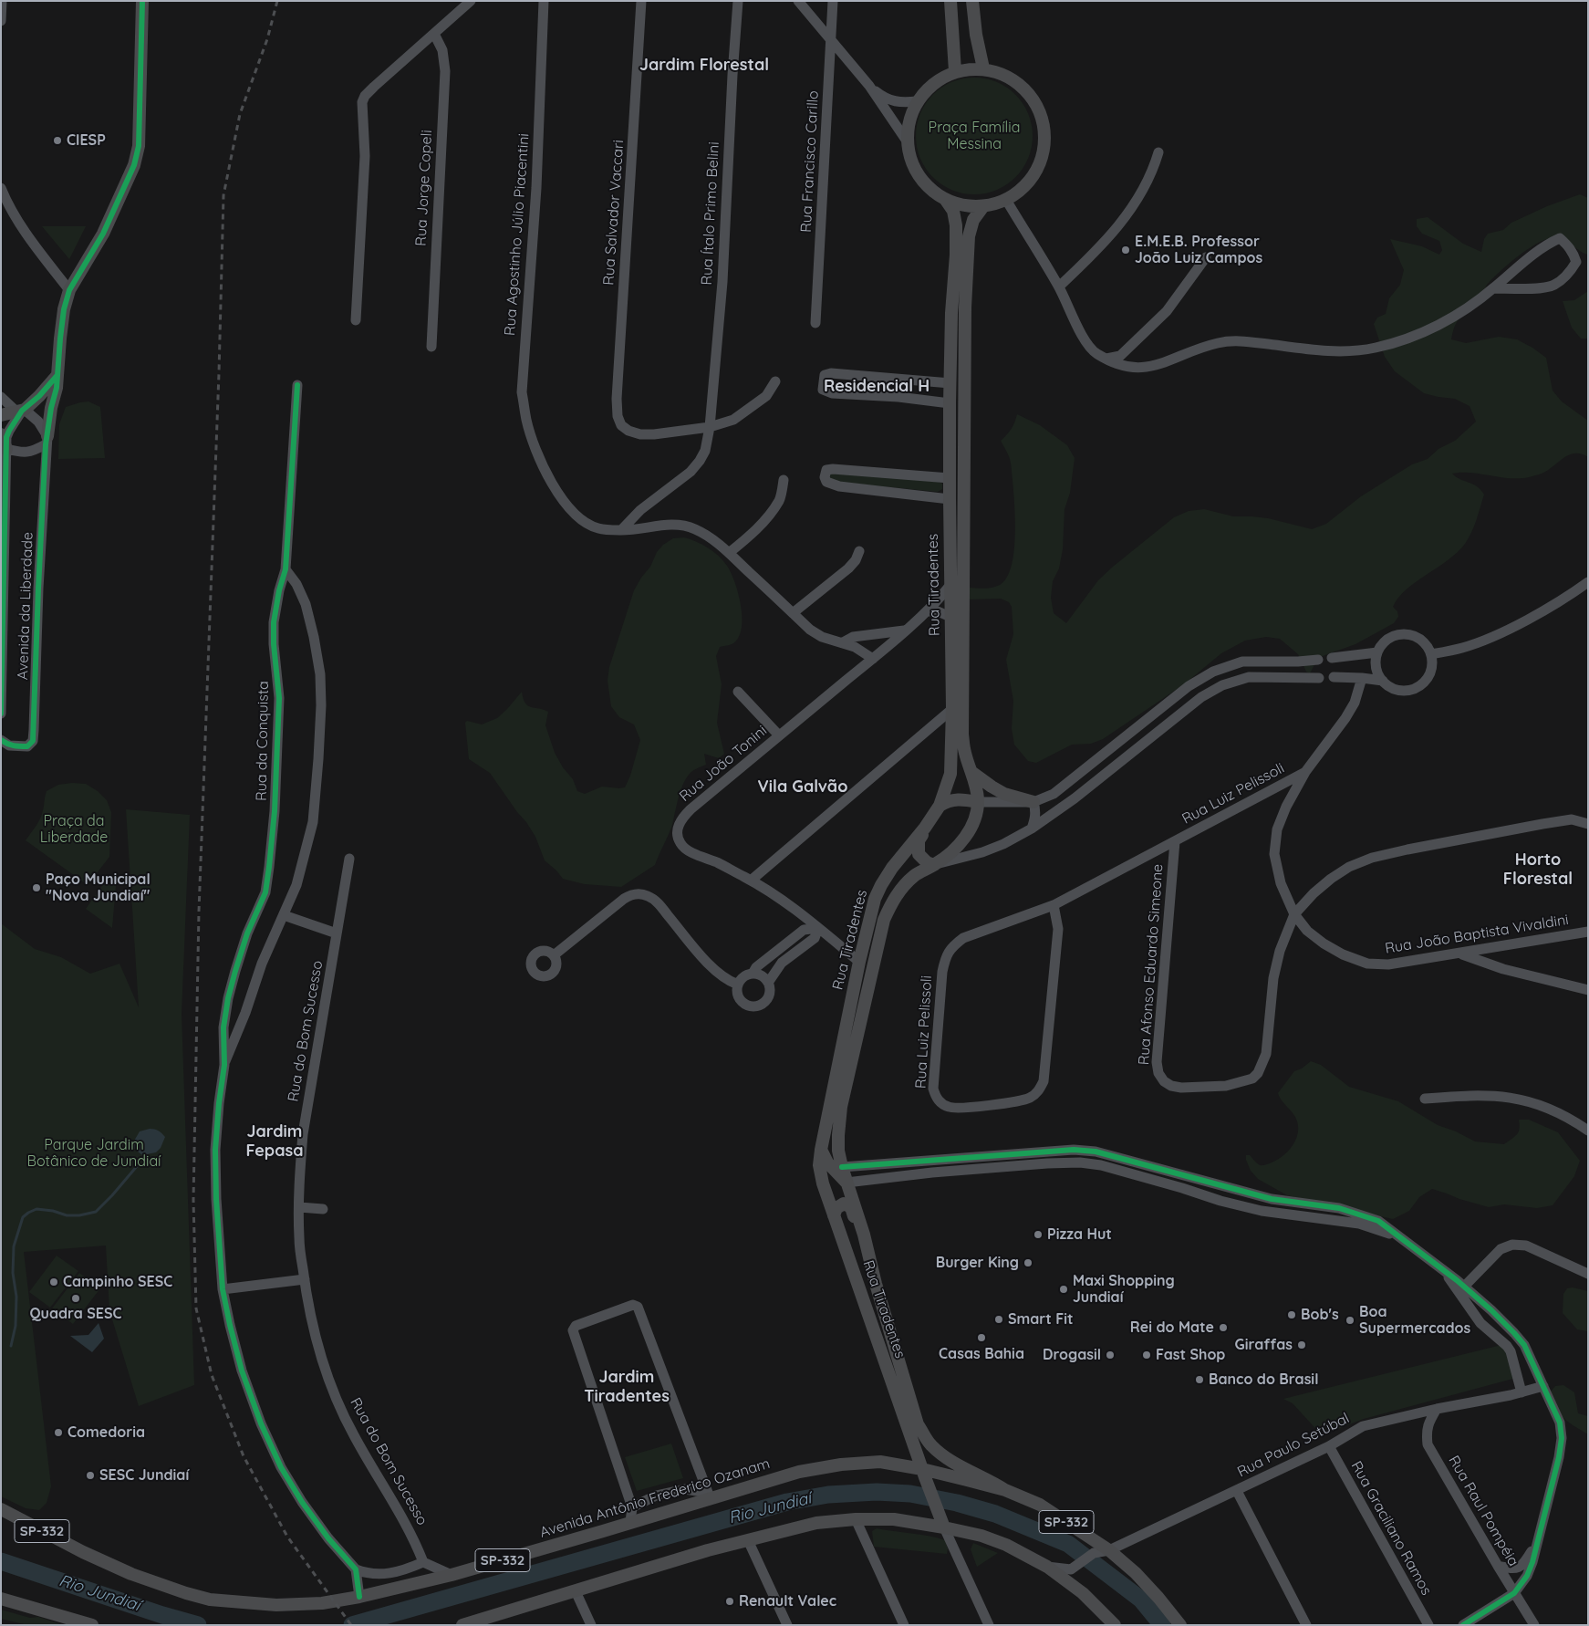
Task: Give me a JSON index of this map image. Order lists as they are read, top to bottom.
{
  "streets": {
    "main road": ["Rua Tiradentes", "Avenida Antônio Frederico Ozanam", "SP-332"],
    "street": [
      "Rua Francisco Carillo",
      "Rua Jorge Copeli",
      "Rua Salvador Vaccari",
      "Rua Ítalo Primo Belini",
      "Rua Agostinho Júlio Piacentini",
      "Avenida da Liberdade",
      "Rua da Conquista",
      "Rua João Tonini",
      "Rua Luiz Pelissoli",
      "Rua João Baptista Vivaldini",
      "Rua Afonso Eduardo Simeone",
      "Rua do Bom Sucesso",
      "Rua Paulo Setúbal",
      "Rua Raul Pompéia",
      "Rua Graciliano Ramos"
    ]
  },
  "crossings": [
    ["Rua Salvador Vaccari", "Rua Ítalo Primo Belini"],
    ["Rua Ítalo Primo Belini", "Rua Agostinho Júlio Piacentini"],
    ["Rua Agostinho Júlio Piacentini", "Rua João Tonini"],
    ["Rua Tiradentes", "Rua João Tonini"],
    ["Rua Tiradentes", "Avenida Antônio Frederico Ozanam"],
    ["Rua Luiz Pelissoli", "Rua João Baptista Vivaldini"],
    ["Rua Luiz Pelissoli", "Rua Afonso Eduardo Simeone"],
    ["Rua João Baptista Vivaldini", "Rua Afonso Eduardo Simeone"],
    ["Rua Paulo Setúbal", "Avenida Antônio Frederico Ozanam"],
    ["Rua Paulo Setúbal", "Rua Raul Pompéia"],
    ["Rua Paulo Setúbal", "Rua Graciliano Ramos"]
  ],
  "districts": [
    "Jardim Florestal",
    "Residencial H",
    "Vila Galvão",
    "Horto Florestal",
    "Jardim Fepasa",
    "Jardim Tiradentes"
  ],
  "water": ["Rio Jundiaí"],
  "parks": ["Praça Família Messina", "Praça da Liberdade", "Parque Jardim Botânico de Jundiaí"],
  "places": [
    "CIESP",
    "E.M.E.B. Professor João Luiz Campos",
    "Paço Municipal \"Nova Jundiaí\"",
    "Pizza Hut",
    "Burger King",
    "Campinho SESC",
    "Maxi Shopping Jundiaí",
    "Quadra SESC",
    "Bob's",
    "Smart Fit",
    "Boa Supermercados",
    "Rei do Mate",
    "Casas Bahia",
    "Giraffas",
    "Drogasil",
    "Fast Shop",
    "Banco do Brasil",
    "Comedoria",
    "SESC Jundiaí",
    "Renault Valec"
  ]
}
